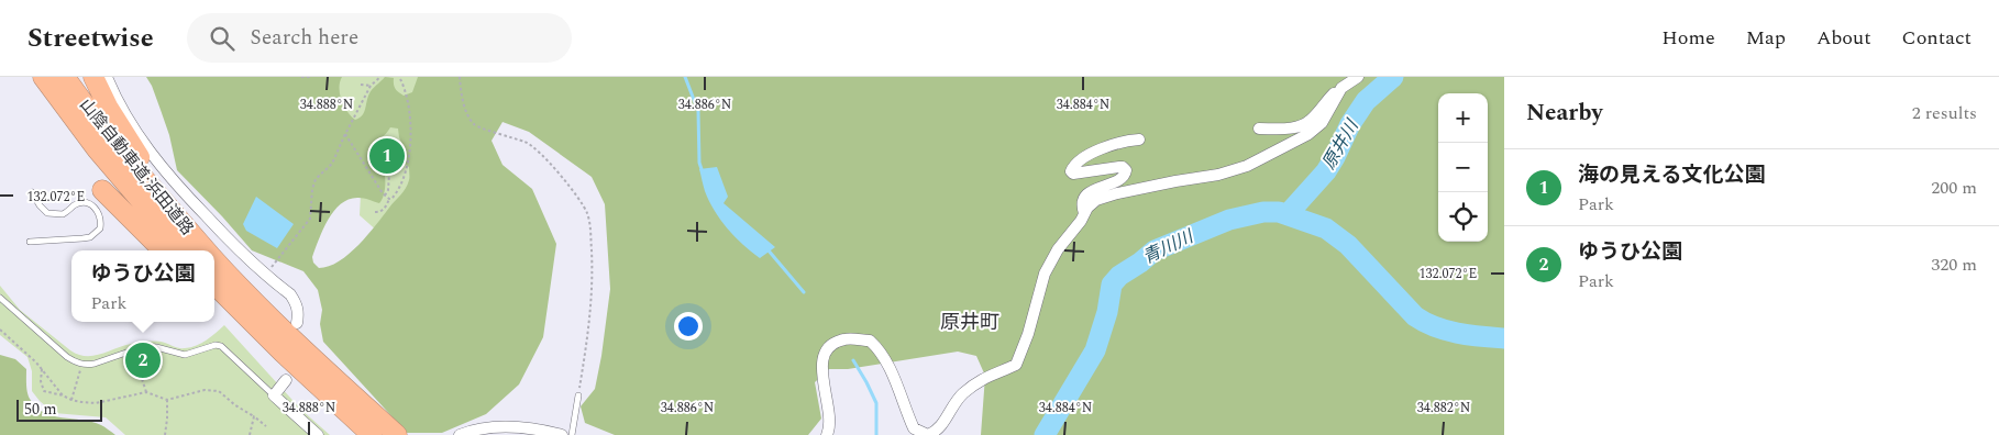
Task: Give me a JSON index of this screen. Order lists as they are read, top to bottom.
{
  "streets": {
    "highway": ["山陰自動車道;浜田道路"]
  },
  "districts": ["原井町"],
  "water": ["原井川", "青川川"],
  "scale_bar": "50 m",
  "page": {
    "header": "Streetwise",
    "search": "Search here",
    "nav": [
      "Home",
      "Map",
      "About",
      "Contact"
    ],
    "heading": ["Nearby", "2 results"],
    "map_buttons": ["+", "−"],
    "pins": ["1", "2"],
    "list": [
      {
        "mark": "1",
        "name": "海の見える文化公園",
        "note": "Park",
        "value": "200 m"
      },
      {
        "mark": "2",
        "name": "ゆうひ公園",
        "note": "Park",
        "value": "320 m"
      }
    ],
    "popup": ["ゆうひ公園", "Park"],
    "scale": "50 m"
  },
  "coordinates": [
    "34.888°N",
    "34.886°N",
    "34.884°N",
    "132.072°E",
    "34.882°N"
  ]
}
